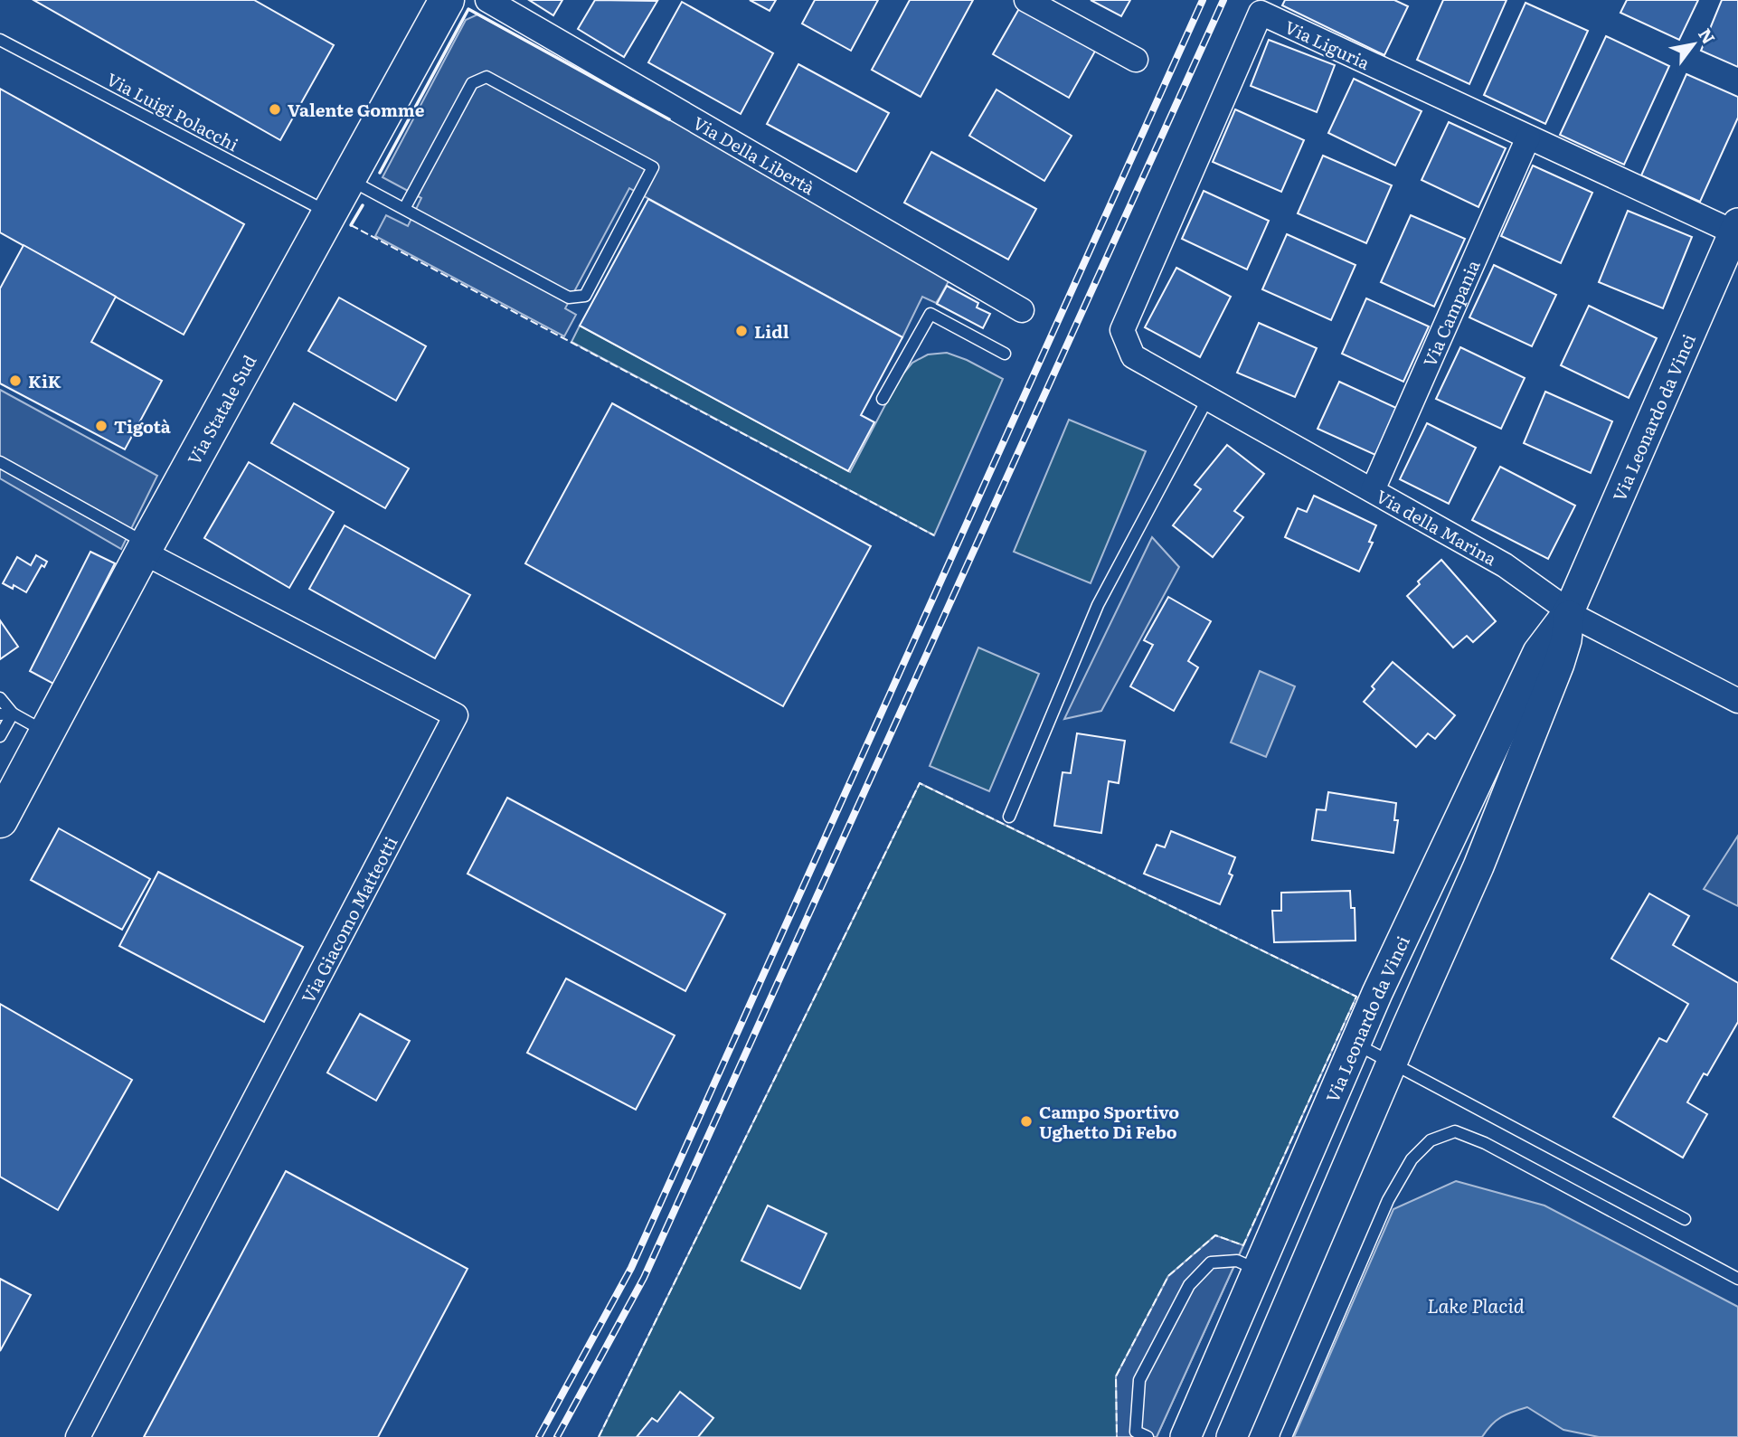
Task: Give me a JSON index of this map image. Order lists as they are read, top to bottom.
{
  "streets": {
    "main road": ["Via Statale Sud"],
    "street": [
      "Via Liguria",
      "Via Della Libertà",
      "Via Campania",
      "Via Leonardo da Vinci",
      "Via della Marina",
      "Via Giacomo Matteotti"
    ],
    "lane": ["Via Luigi Polacchi"]
  },
  "crossings": [
    ["Via Liguria", "Via Campania"],
    ["Via Liguria", "Via Leonardo da Vinci"],
    ["Via Liguria", "Via della Marina"],
    ["Via Luigi Polacchi", "Via Statale Sud"],
    ["Via Campania", "Via della Marina"],
    ["Via Statale Sud", "Via Giacomo Matteotti"],
    ["Via Leonardo da Vinci", "Via della Marina"]
  ],
  "water": ["Lake Placid"],
  "places": [
    "Valente Gomme",
    "Lidl",
    "KiK",
    "Tigotà",
    "Campo Sportivo Ughetto Di Febo"
  ],
  "north": "top right"
}
